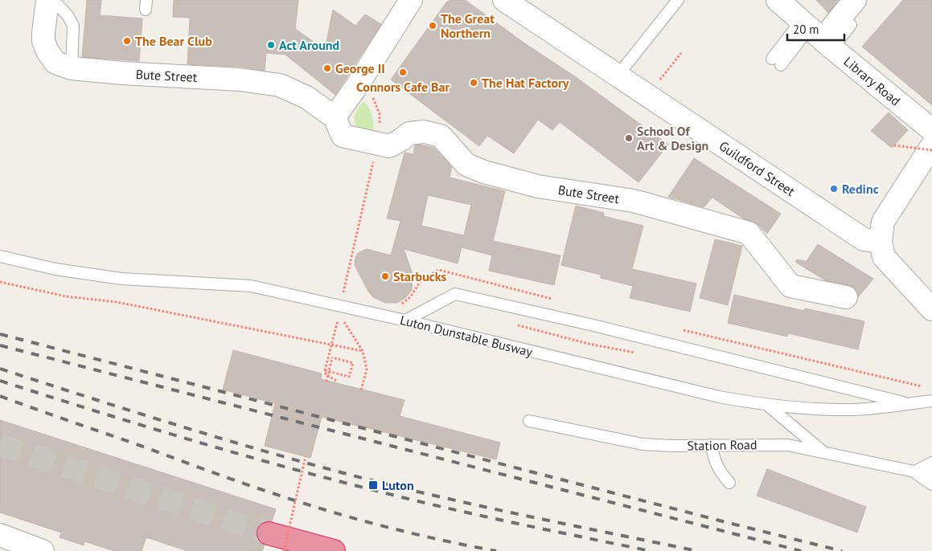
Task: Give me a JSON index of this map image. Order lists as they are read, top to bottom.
{
  "streets": {
    "street": ["Bute Street", "Library Road", "Guildford Street"],
    "lane": ["Luton Dunstable Busway", "Station Road"]
  },
  "places": {
    "other": [
      "The Great Northern",
      "The Bear Club",
      "Act Around",
      "George II",
      "Connors Cafe Bar",
      "The Hat Factory",
      "School Of Art & Design",
      "Redinc",
      "Starbucks"
    ],
    "transit": ["Luton"]
  },
  "scale_bar": "20 m"
}
